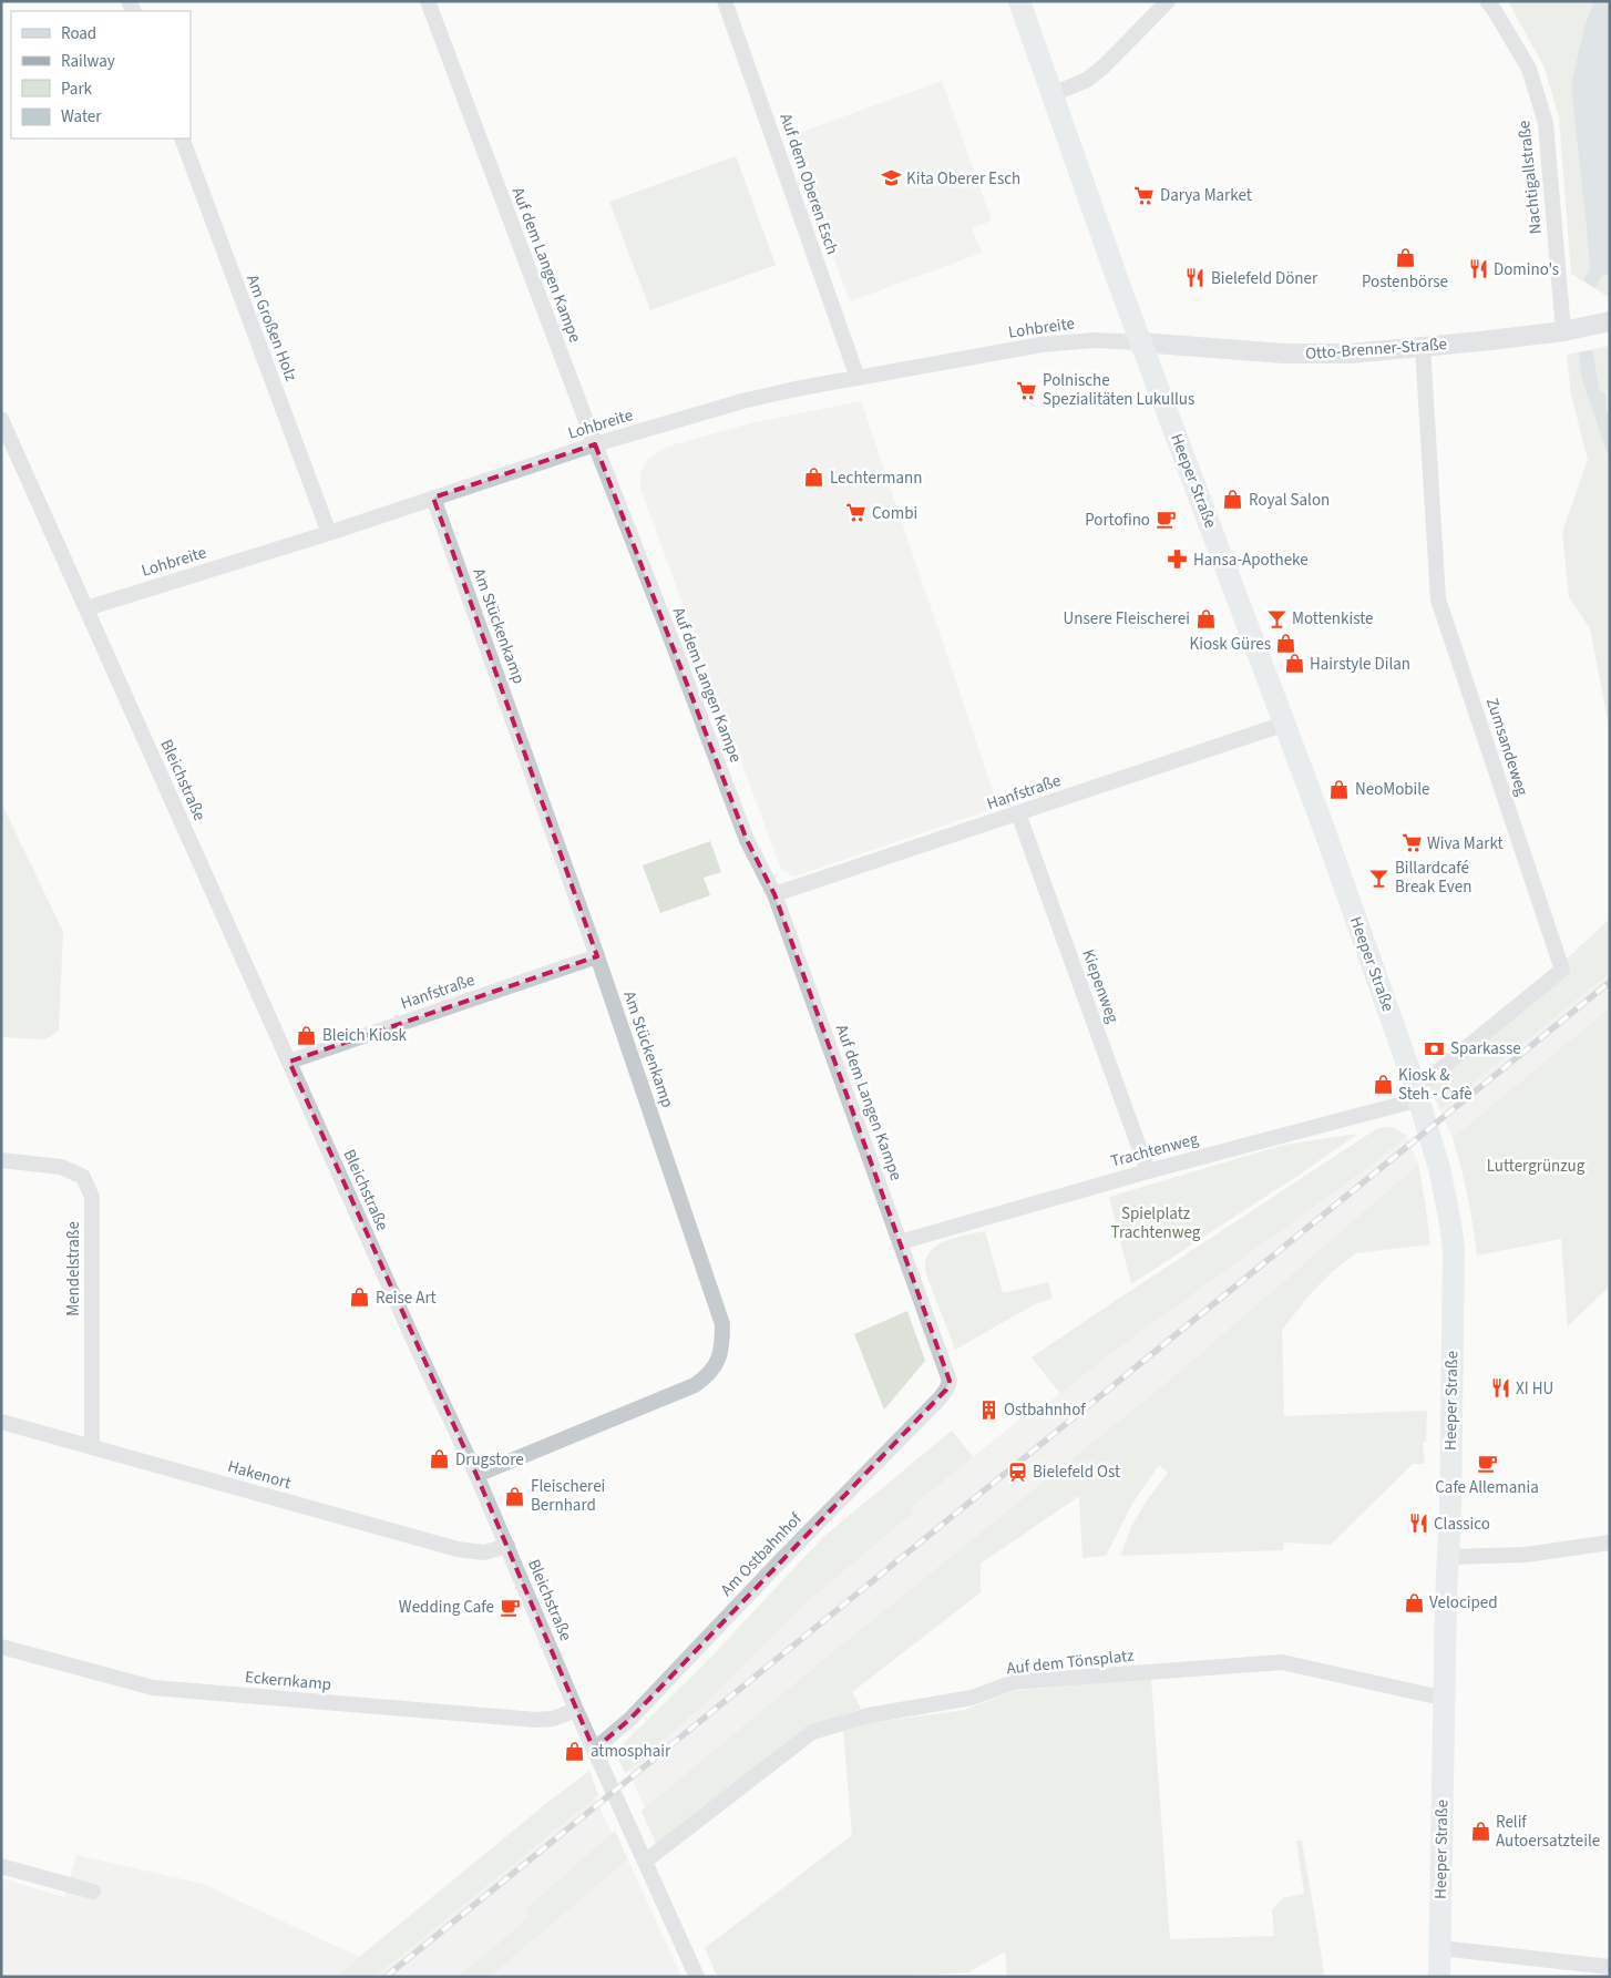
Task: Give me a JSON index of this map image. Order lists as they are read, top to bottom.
{
  "streets": {
    "main road": ["Heeper Straße"],
    "street": [
      "Nachtigallstraße",
      "Auf dem Oberen Esch",
      "Auf dem Langen Kampe",
      "Am Großen Holz",
      "Lohbreite",
      "Otto-Brenner-Straße",
      "Am Stückenkamp",
      "Zumsandeweg",
      "Bleichstraße",
      "Hanfstraße",
      "Kiepenweg",
      "Trachtenweg",
      "Mendelstraße",
      "Hakenort",
      "Am Ostbahnhof",
      "Auf dem Tönsplatz",
      "Eckernkamp"
    ]
  },
  "crossings": [
    ["Nachtigallstraße", "Otto-Brenner-Straße"],
    ["Auf dem Oberen Esch", "Lohbreite"],
    ["Auf dem Langen Kampe", "Lohbreite"],
    ["Auf dem Langen Kampe", "Hanfstraße"],
    ["Auf dem Langen Kampe", "Trachtenweg"],
    ["Auf dem Langen Kampe", "Am Ostbahnhof"],
    ["Am Großen Holz", "Lohbreite"],
    ["Lohbreite", "Otto-Brenner-Straße"],
    ["Lohbreite", "Heeper Straße"],
    ["Lohbreite", "Am Stückenkamp"],
    ["Lohbreite", "Bleichstraße"],
    ["Otto-Brenner-Straße", "Heeper Straße"],
    ["Otto-Brenner-Straße", "Zumsandeweg"],
    ["Heeper Straße", "Zumsandeweg"],
    ["Heeper Straße", "Hanfstraße"],
    ["Heeper Straße", "Trachtenweg"],
    ["Heeper Straße", "Auf dem Tönsplatz"],
    ["Am Stückenkamp", "Bleichstraße"],
    ["Am Stückenkamp", "Hanfstraße"],
    ["Zumsandeweg", "Trachtenweg"],
    ["Bleichstraße", "Hanfstraße"],
    ["Bleichstraße", "Hakenort"],
    ["Bleichstraße", "Am Ostbahnhof"],
    ["Bleichstraße", "Auf dem Tönsplatz"],
    ["Bleichstraße", "Eckernkamp"],
    ["Hanfstraße", "Kiepenweg"],
    ["Kiepenweg", "Trachtenweg"],
    ["Mendelstraße", "Hakenort"]
  ],
  "parks": ["Luttergrünzug", "Spielplatz Trachtenweg"],
  "places": {
    "school or university": ["Kita Oberer Esch"],
    "supermarket": [
      "Darya Market",
      "Polnische Spezialitäten Lukullus",
      "Combi",
      "Wiva Markt"
    ],
    "shop": [
      "Postenbörse",
      "Lechtermann",
      "Royal Salon",
      "Unsere Fleischerei",
      "Kiosk Güres",
      "Hairstyle Dilan",
      "NeoMobile",
      "Bleich Kiosk",
      "Kiosk & Steh - Cafè",
      "Reise Art",
      "Drugstore",
      "Fleischerei Bernhard",
      "Velociped",
      "atmosphair",
      "Relif Autoersatzteile"
    ],
    "restaurant": [
      "Domino's",
      "Bielefeld Döner",
      "XI HU",
      "Classico"
    ],
    "cafe": ["Portofino", "Cafe Allemania", "Wedding Cafe"],
    "pharmacy": ["Hansa-Apotheke"],
    "bar": ["Mottenkiste", "Billardcafé Break Even"],
    "bank": ["Sparkasse"],
    "building": ["Ostbahnhof"],
    "station": ["Bielefeld Ost"]
  },
  "legend": [
    "Road",
    "Railway",
    "Park",
    "Water"
  ]
}
